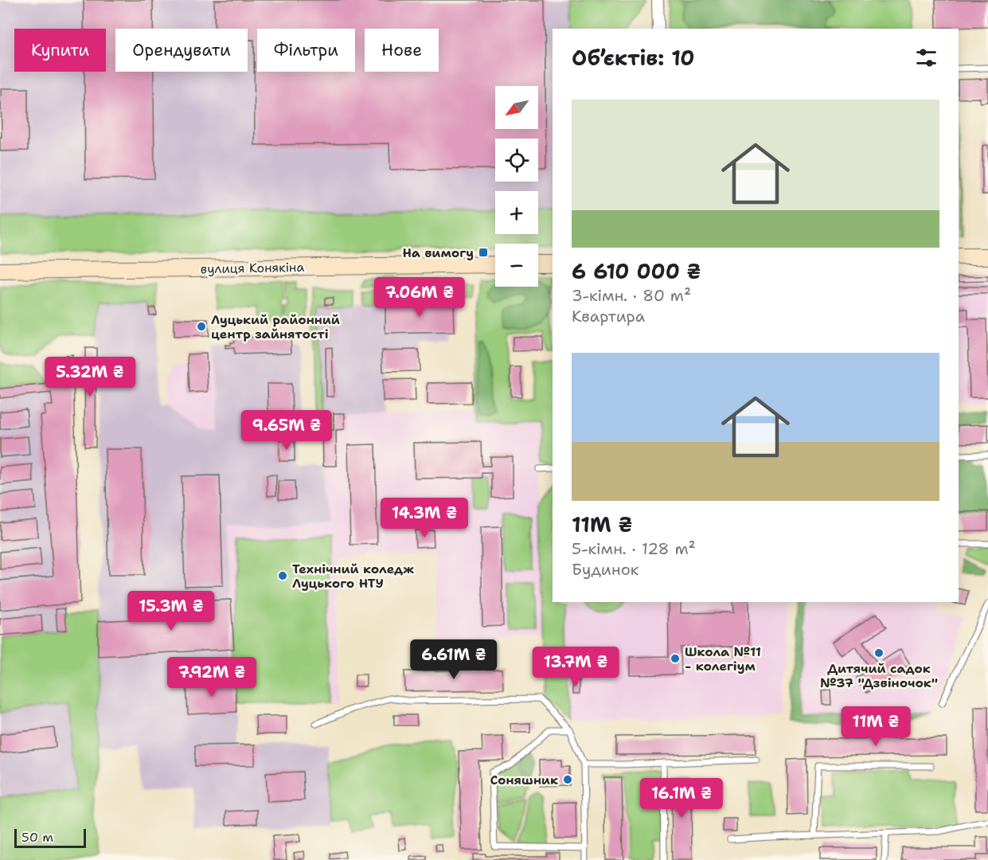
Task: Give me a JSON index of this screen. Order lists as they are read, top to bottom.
{
  "streets": {
    "street": ["вулиця Конякіна"]
  },
  "places": {
    "transit": ["На вимогу"],
    "other": [
      "Луцький районний центр зайнятості",
      "Технічний коледж Луцького НТУ",
      "Дитячий садок №37 \"Дзвіночок\"",
      "Школа №11 - колегіум",
      "Соняшник"
    ]
  },
  "scale_bar": "50 m",
  "north": "bottom left",
  "page": {
    "chip": [
      "Купити",
      "Орендувати",
      "Фільтри",
      "Нове"
    ],
    "heading": "Об’єктів: 10",
    "map_buttons": ["+", "−"],
    "list": [
      {
        "name": "6 610 000 ₴",
        "note": "3-кімн. · 80 m² · Квартира"
      },
      {
        "name": "11M ₴",
        "note": "5-кімн. · 128 m² · Будинок"
      }
    ],
    "price": [
      "7.06M ₴",
      "5.32M ₴",
      "9.65M ₴",
      "14.3M ₴",
      "15.3M ₴",
      "6.61M ₴",
      "13.7M ₴",
      "7.92M ₴",
      "11M ₴",
      "16.1M ₴"
    ],
    "scale": "50 m"
  }
}
